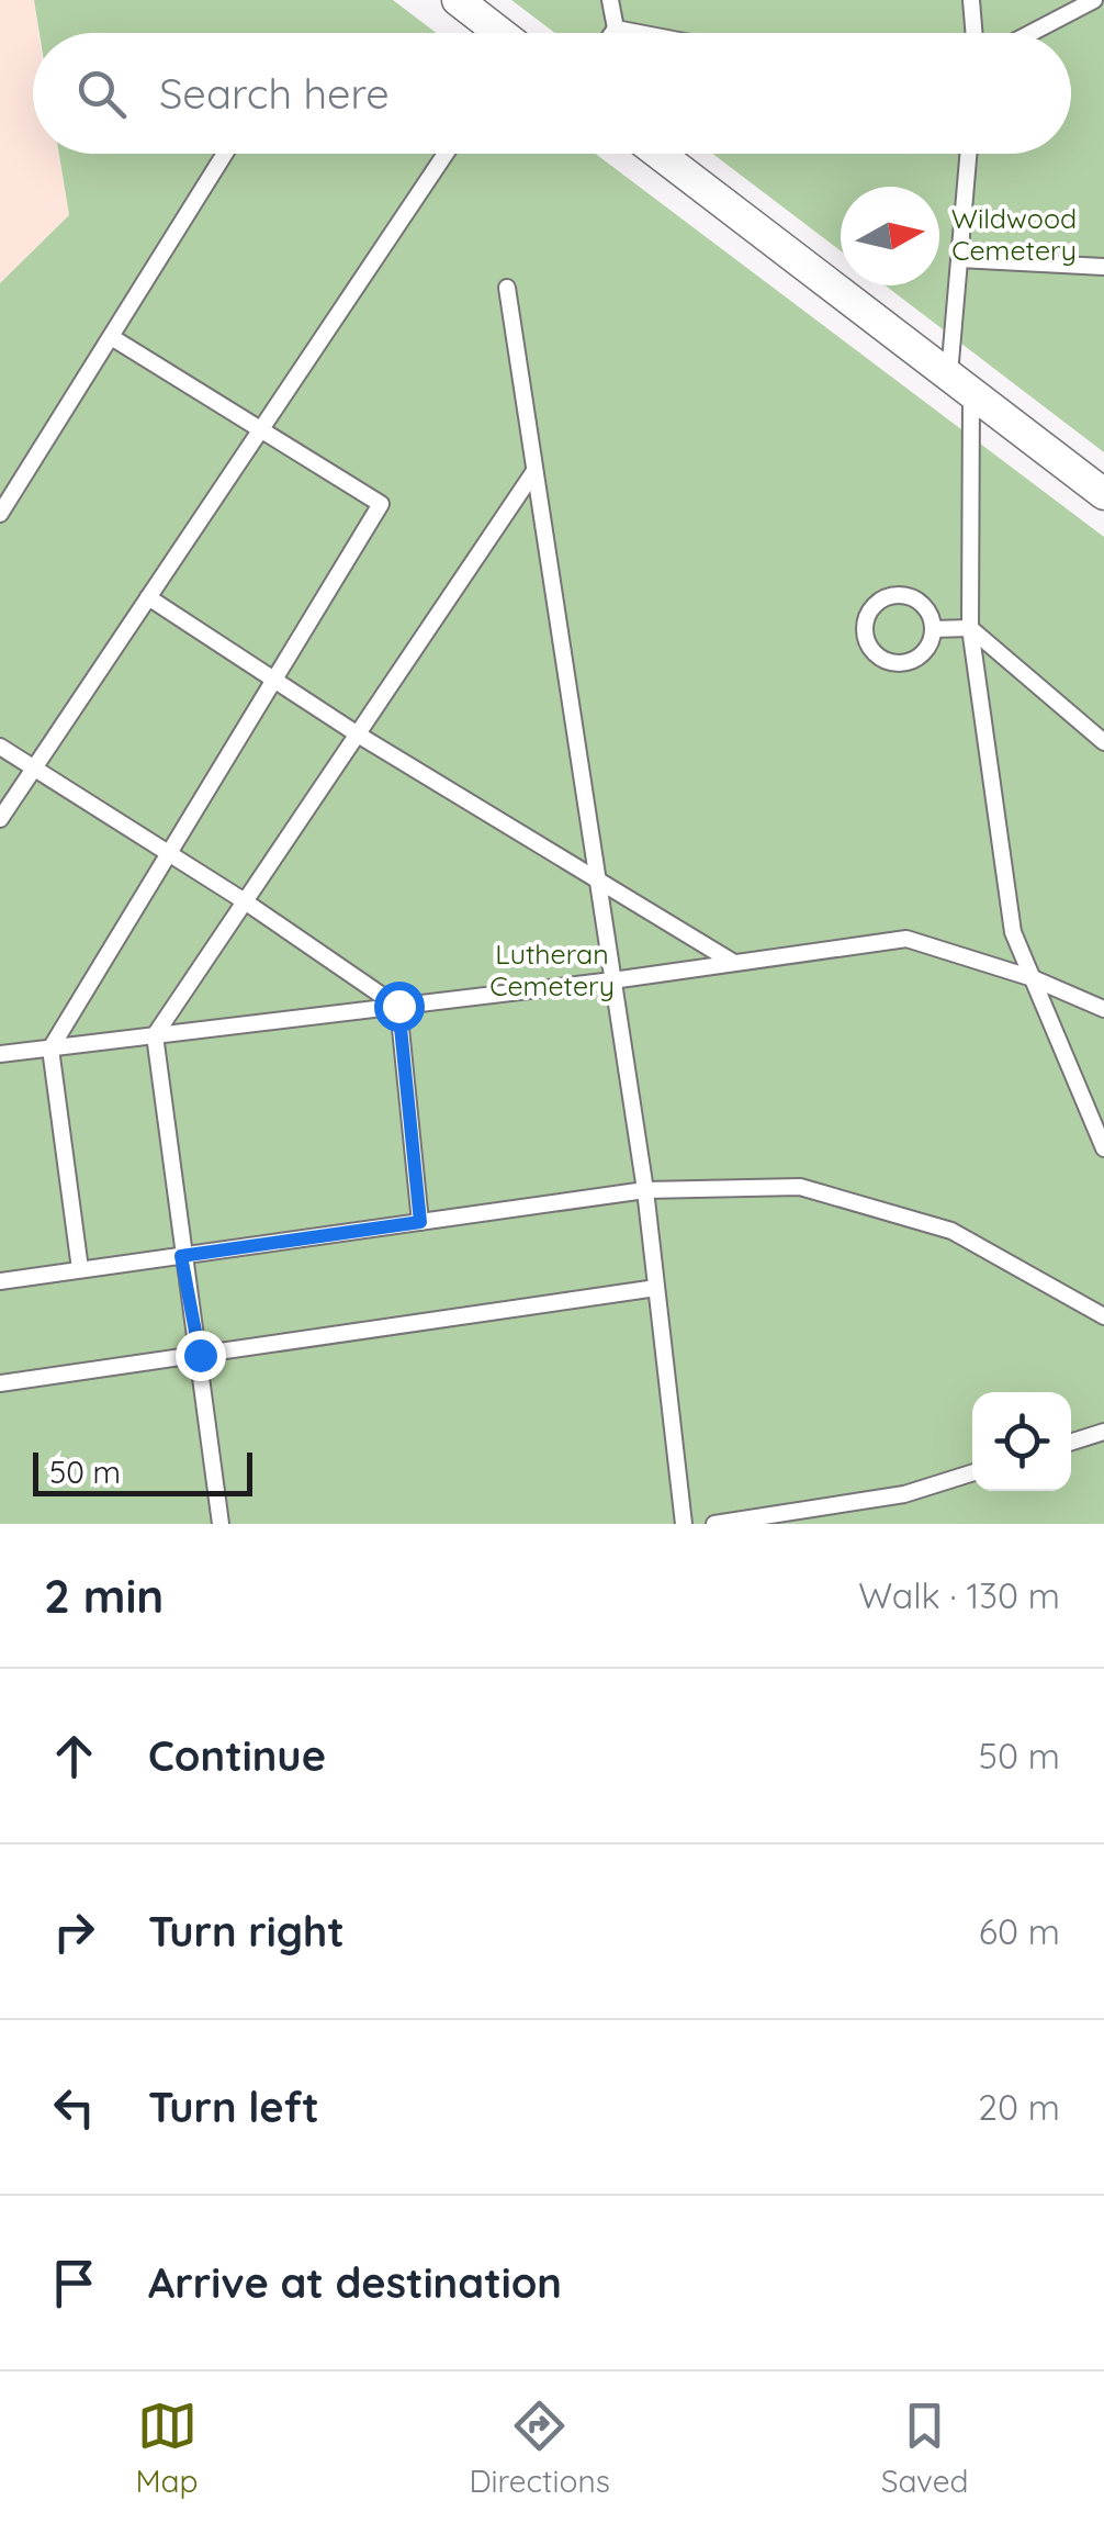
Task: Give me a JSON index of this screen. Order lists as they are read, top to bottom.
{
  "parks": ["Wildwood Cemetery", "Lutheran Cemetery"],
  "scale_bar": "50 m",
  "north": "right",
  "page": {
    "search": "Search here",
    "scale": "50 m",
    "heading": ["2 min", "Walk · 130 m"],
    "list": [
      ["Continue", "50 m"],
      ["Turn right", "60 m"],
      ["Turn left", "20 m"],
      "Arrive at destination"
    ],
    "nav": ["Map", "Directions", "Saved"]
  }
}
